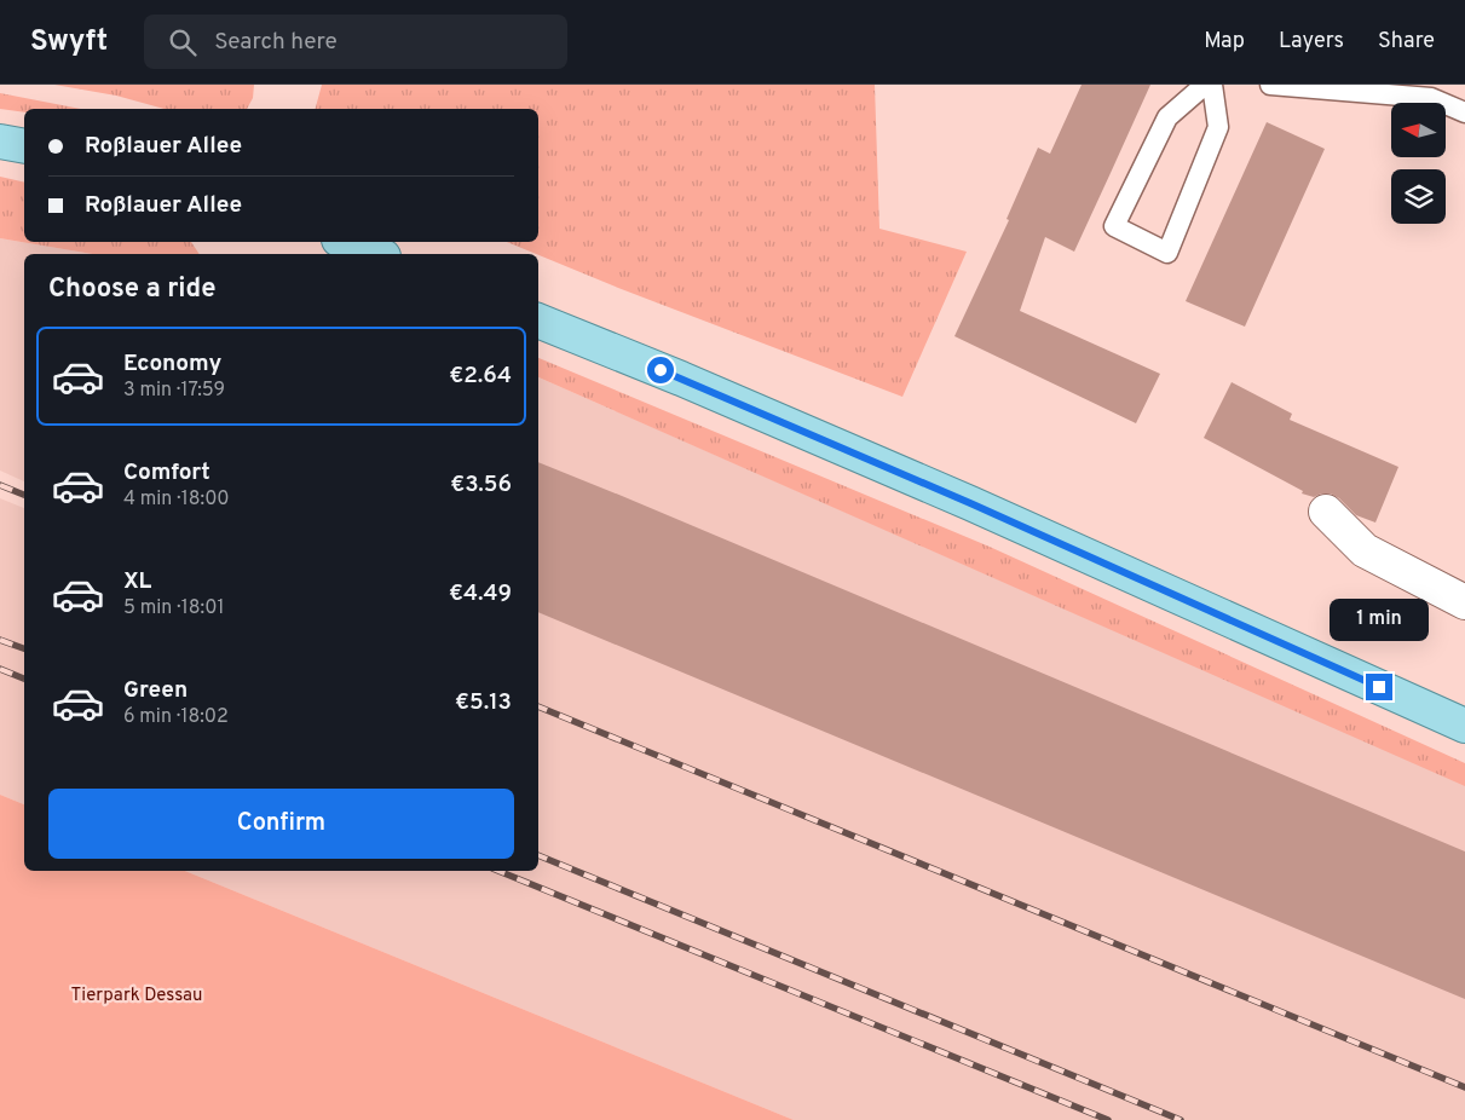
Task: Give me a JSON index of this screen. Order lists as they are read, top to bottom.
{
  "parks": ["Tierpark Dessau"],
  "north": "left",
  "page": {
    "header": "Swyft",
    "search": "Search here",
    "nav": ["Map", "Layers", "Share"],
    "banner": ["Roßlauer Allee", "Roßlauer Allee"],
    "heading": "Choose a ride",
    "list": [
      {
        "name": "Economy",
        "note": "3 min · 17:59",
        "value": "€2.64"
      },
      {
        "name": "Comfort",
        "note": "4 min · 18:00",
        "value": "€3.56"
      },
      {
        "name": "XL",
        "note": "5 min · 18:01",
        "value": "€4.49"
      },
      {
        "name": "Green",
        "note": "6 min · 18:02",
        "value": "€5.13"
      }
    ],
    "bubble": "1 min",
    "buttons": "Confirm"
  }
}
